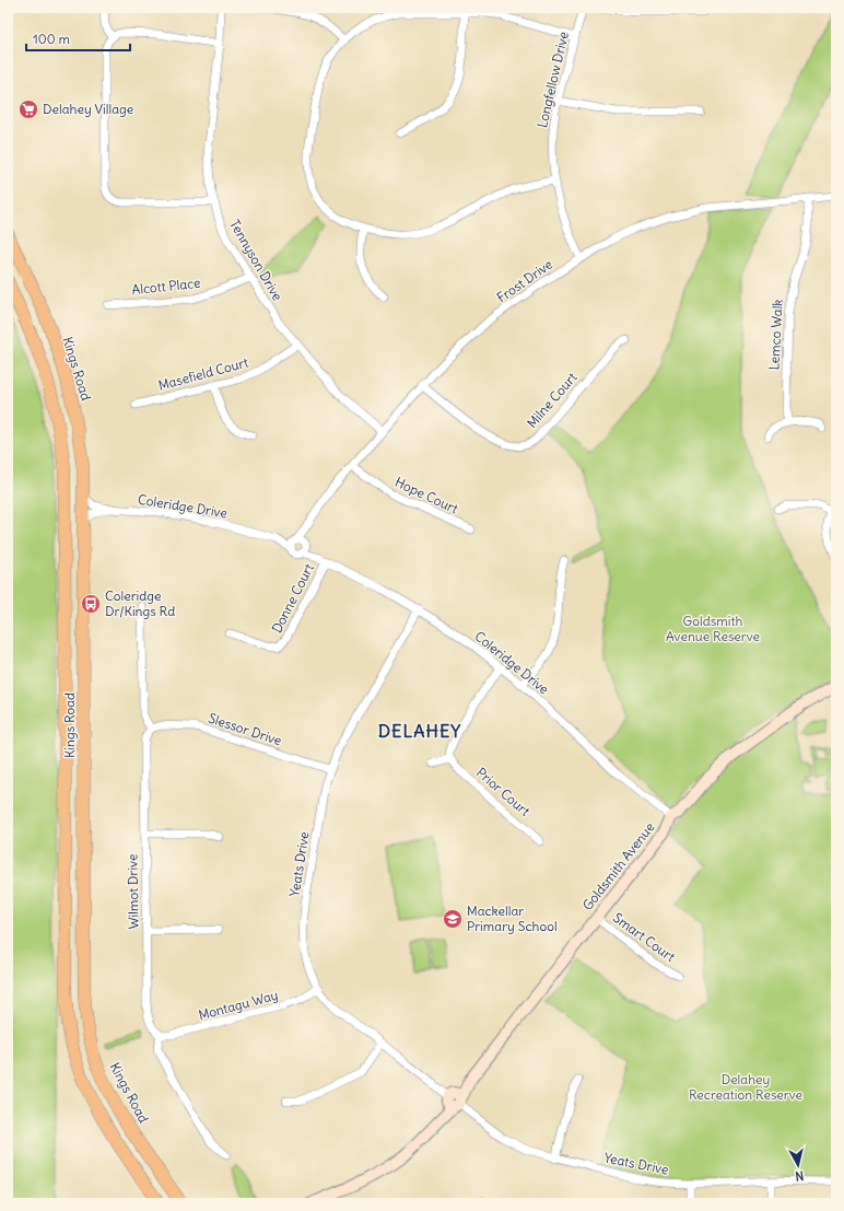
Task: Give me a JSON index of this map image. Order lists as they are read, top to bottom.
{
  "streets": {
    "main road": ["Kings Road"],
    "street": [
      "Longfellow Drive",
      "Tennyson Drive",
      "Frost Drive",
      "Alcott Place",
      "Lemco Walk",
      "Masefield Court",
      "Milne Court",
      "Hope Court",
      "Coleridge Drive",
      "Donne Court",
      "Slessor Drive",
      "Prior Court",
      "Yeats Drive",
      "Goldsmith Avenue",
      "Wilmot Drive",
      "Smart Court",
      "Montagu Way"
    ]
  },
  "crossings": [
    ["Longfellow Drive", "Frost Drive"],
    ["Tennyson Drive", "Frost Drive"],
    ["Tennyson Drive", "Alcott Place"],
    ["Tennyson Drive", "Masefield Court"],
    ["Frost Drive", "Lemco Walk"],
    ["Frost Drive", "Milne Court"],
    ["Frost Drive", "Hope Court"],
    ["Frost Drive", "Coleridge Drive"],
    ["Kings Road", "Coleridge Drive"],
    ["Coleridge Drive", "Donne Court"],
    ["Coleridge Drive", "Yeats Drive"],
    ["Coleridge Drive", "Goldsmith Avenue"],
    ["Slessor Drive", "Yeats Drive"],
    ["Slessor Drive", "Wilmot Drive"],
    ["Yeats Drive", "Goldsmith Avenue"],
    ["Yeats Drive", "Montagu Way"],
    ["Goldsmith Avenue", "Smart Court"],
    ["Wilmot Drive", "Montagu Way"]
  ],
  "districts": ["DELAHEY"],
  "parks": ["Goldsmith Avenue Reserve", "Delahey Recreation Reserve"],
  "places": {
    "supermarket": ["Delahey Village"],
    "bus stop": ["Coleridge Dr/Kings Rd"],
    "school or university": ["Mackellar Primary School"]
  },
  "scale_bar": "100 m",
  "north": "bottom"
}
